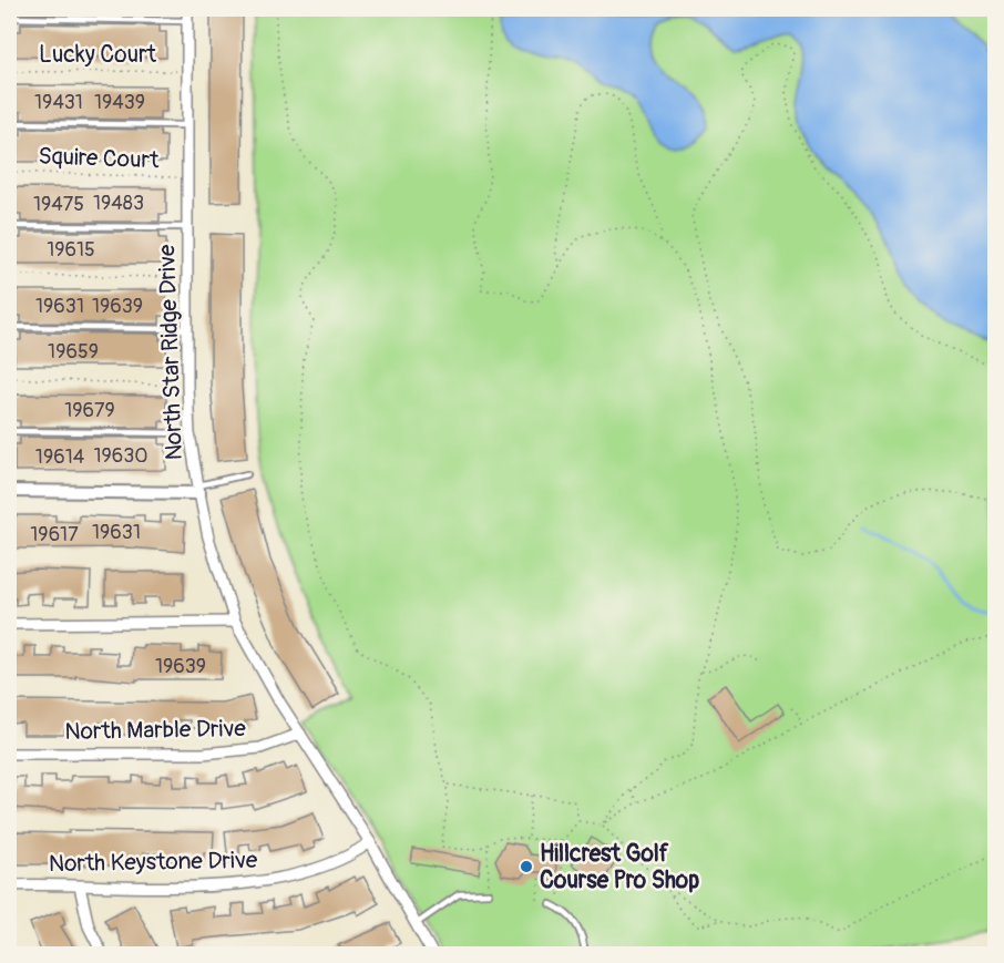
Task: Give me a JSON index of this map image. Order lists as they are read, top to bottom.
{
  "streets": {
    "street": ["North Star Ridge Drive", "North Marble Drive", "North Keystone Drive"],
    "path": ["Lucky Court", "Squire Court"]
  },
  "crossings": [
    ["Lucky Court", "North Star Ridge Drive"],
    ["Squire Court", "North Star Ridge Drive"],
    ["North Star Ridge Drive", "North Marble Drive"],
    ["North Star Ridge Drive", "North Keystone Drive"]
  ],
  "places": ["Hillcrest Golf Course Pro Shop"],
  "house_numbers": [
    "19431",
    "19439",
    "19483",
    "19475",
    "19615",
    "19631",
    "19639",
    "19659",
    "19679",
    "19630",
    "19614",
    "19631",
    "19617",
    "19639"
  ]
}
